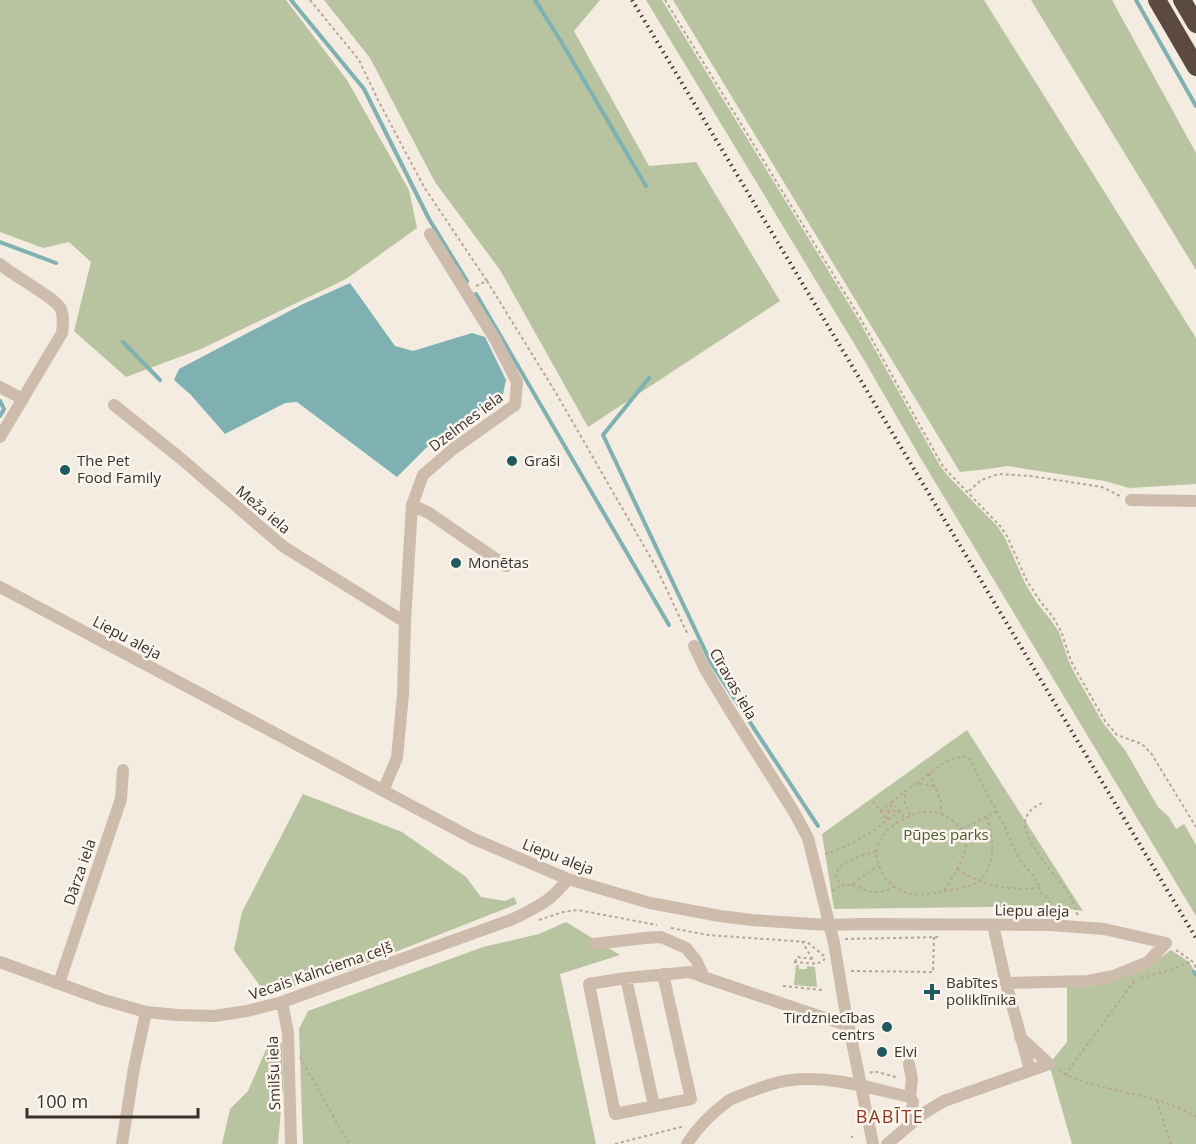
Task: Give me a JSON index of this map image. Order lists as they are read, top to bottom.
{
  "streets": {
    "street": [
      "Dzelmes iela",
      "Meža iela",
      "Liepu aleja",
      "Cīravas iela",
      "Dārza iela",
      "Vecais Kalnciema ceļš",
      "Smilšu iela"
    ]
  },
  "crossings": [
    ["Dzelmes iela", "Meža iela"],
    ["Dzelmes iela", "Liepu aleja"],
    ["Liepu aleja", "Cīravas iela"],
    ["Liepu aleja", "Vecais Kalnciema ceļš"],
    ["Dārza iela", "Vecais Kalnciema ceļš"],
    ["Vecais Kalnciema ceļš", "Smilšu iela"]
  ],
  "districts": ["BABĪTE"],
  "parks": ["Pūpes parks"],
  "places": {
    "other": [
      "Graši",
      "The Pet Food Family",
      "Monētas",
      "Tirdzniecības centrs",
      "Elvi"
    ],
    "health": ["Babītes poliklīnika"]
  },
  "scale_bar": "100 m"
}
